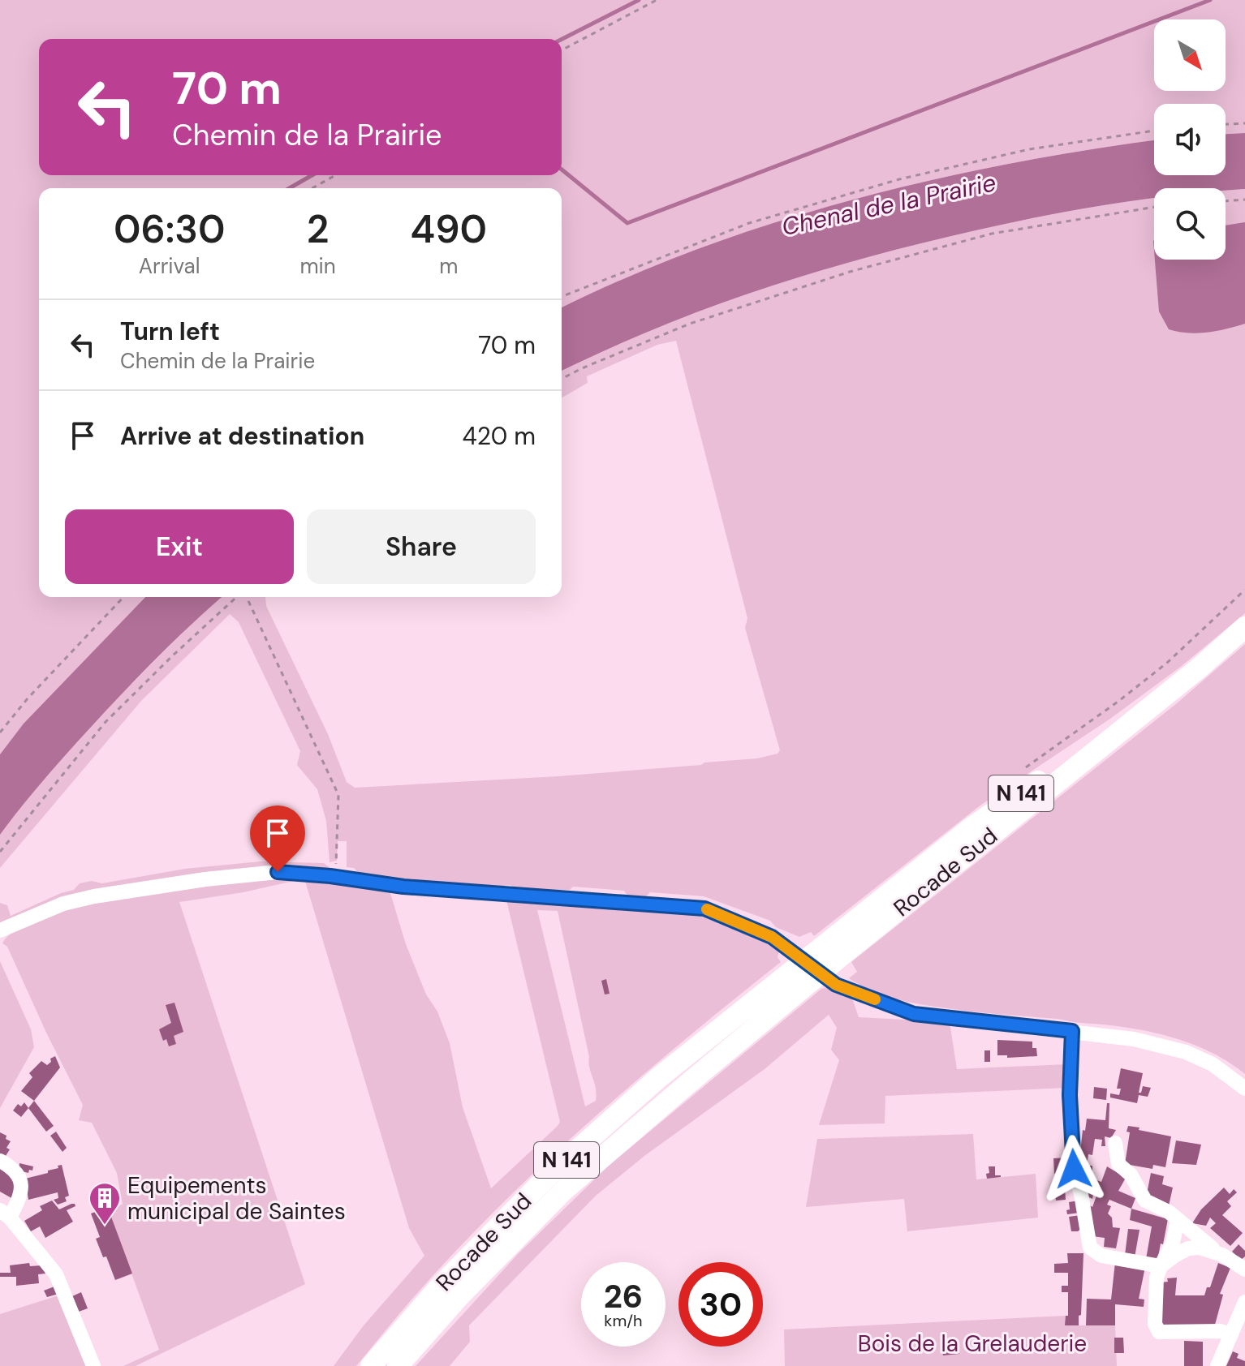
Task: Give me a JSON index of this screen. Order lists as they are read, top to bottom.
{
  "streets": {
    "highway": ["N 141", "Rocade Sud"]
  },
  "water": ["Chenal de la Prairie"],
  "parks": ["Bois de la Grelauderie"],
  "places": {
    "building": ["Equipements municipal de Saintes"]
  },
  "north": "bottom right",
  "page": {
    "turn": ["70 m", "Chemin de la Prairie"],
    "eta": [
      "06:30",
      "Arrival",
      "2",
      "min",
      "490",
      "m"
    ],
    "list": [
      {
        "name": "Turn left",
        "note": "Chemin de la Prairie",
        "value": "70 m"
      },
      {
        "name": "Arrive at destination",
        "value": "420 m"
      }
    ],
    "buttons": ["Exit", "Share"],
    "speed": "26 km/h",
    "limit": "30"
  }
}
